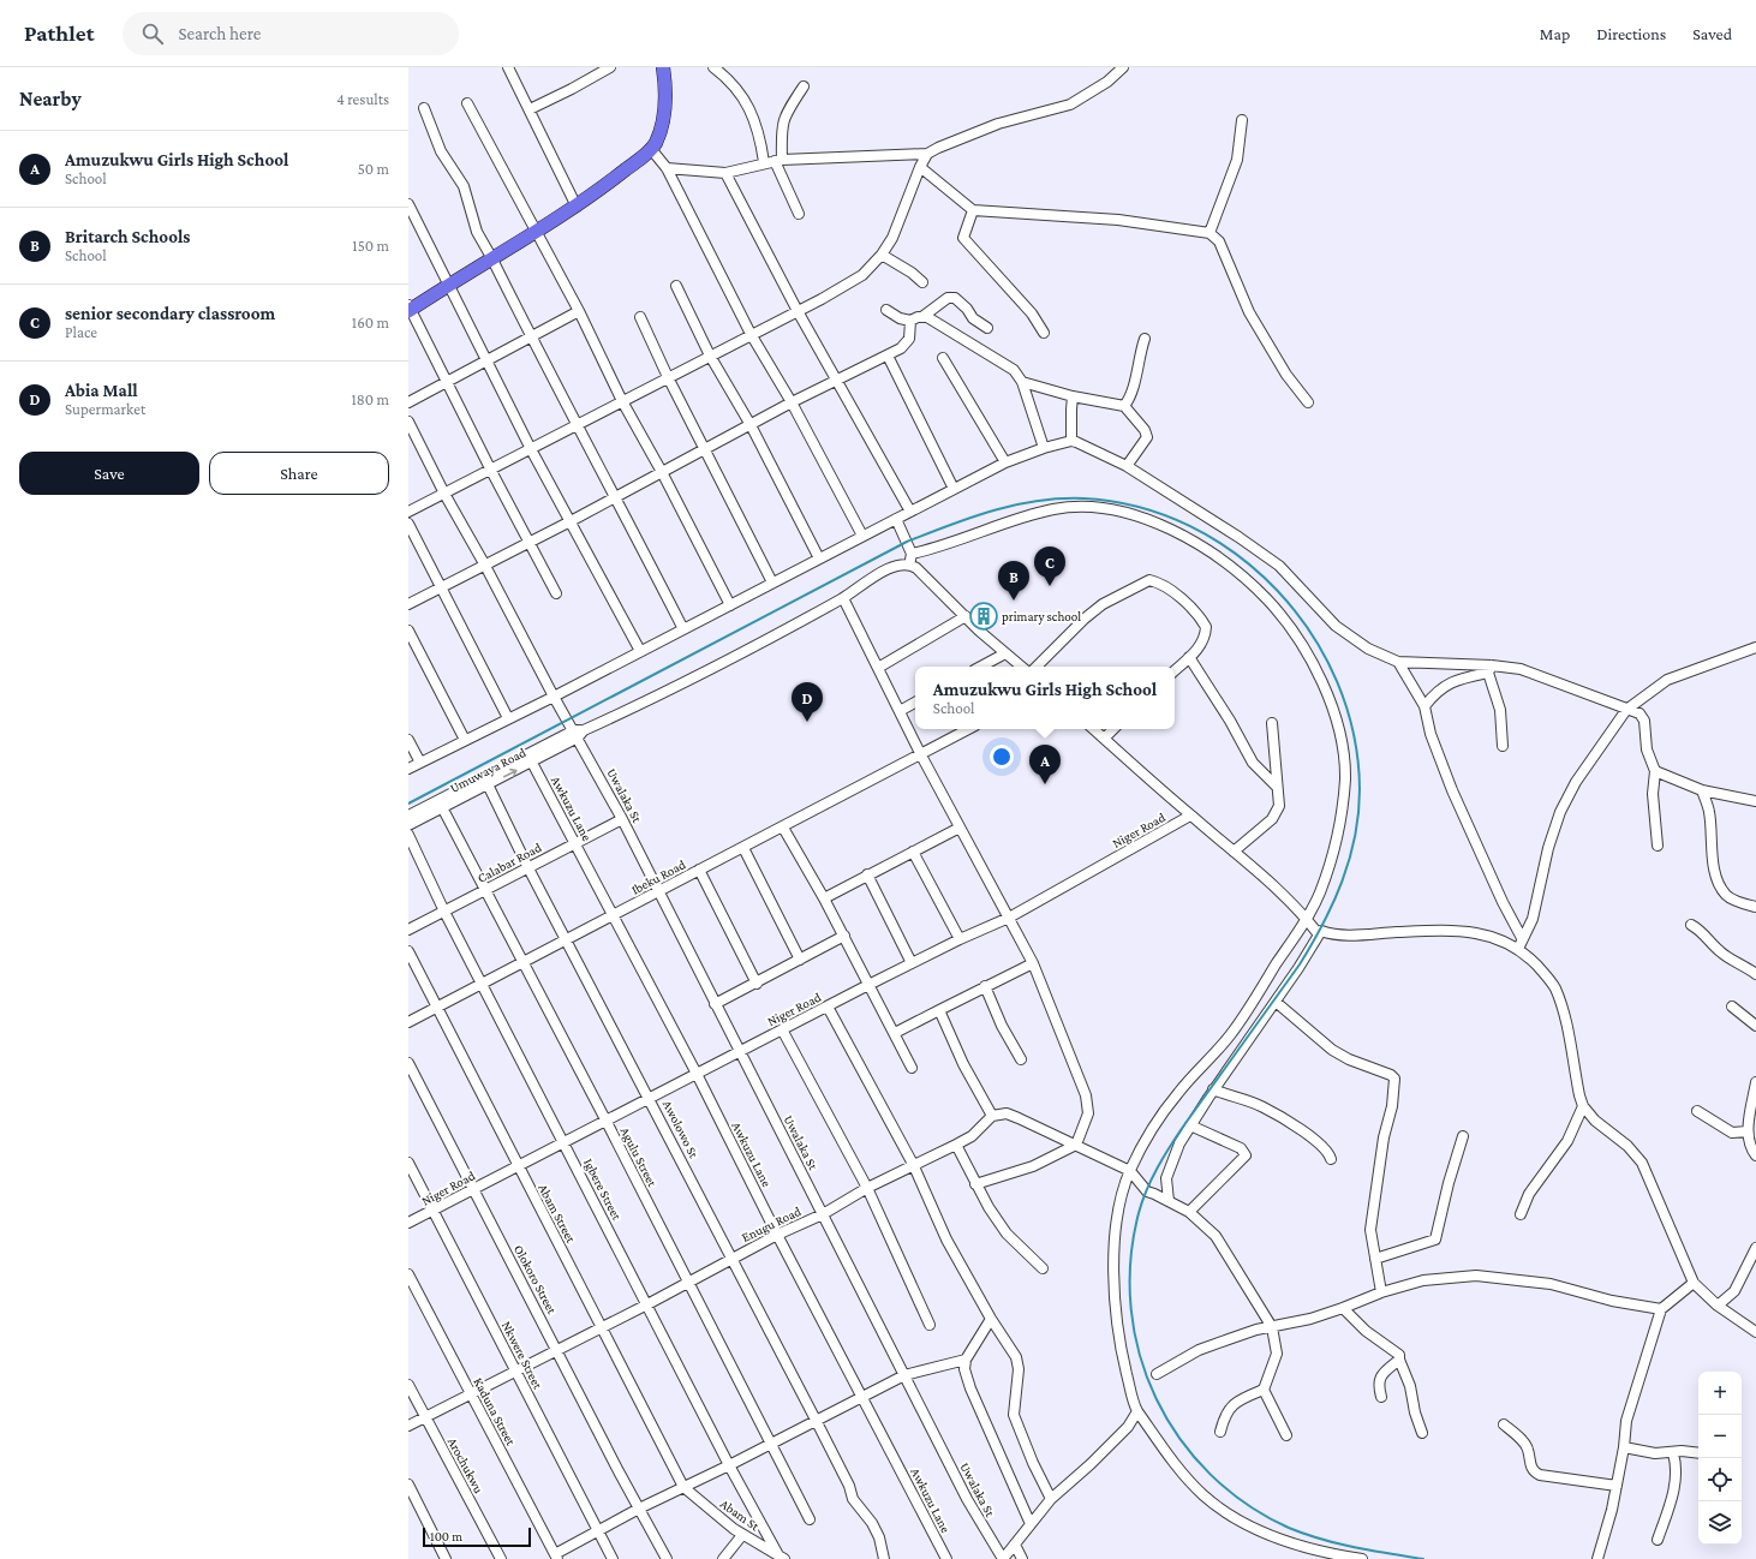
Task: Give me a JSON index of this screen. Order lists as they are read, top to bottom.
{
  "streets": {
    "street": [
      "Umuwaya Road",
      "Uwalaka St",
      "Awkuzu Lane",
      "Niger Road",
      "Calabar Road",
      "Ibeku Road",
      "Awolowo St",
      "Agulu Street",
      "Igbere Street",
      "Abam Street",
      "Enugu Road",
      "Olokoro Street",
      "Nkwere Street",
      "Kaduna Street",
      "Arochukwu",
      "Abam St"
    ]
  },
  "crossings": [
    ["Umuwaya Road", "Uwalaka St"],
    ["Umuwaya Road", "Awkuzu Lane"],
    ["Umuwaya Road", "Awolowo St"],
    ["Umuwaya Road", "Agulu Street"],
    ["Uwalaka St", "Niger Road"],
    ["Uwalaka St", "Calabar Road"],
    ["Uwalaka St", "Ibeku Road"],
    ["Uwalaka St", "Enugu Road"],
    ["Awkuzu Lane", "Niger Road"],
    ["Awkuzu Lane", "Calabar Road"],
    ["Awkuzu Lane", "Ibeku Road"],
    ["Awkuzu Lane", "Enugu Road"],
    ["Niger Road", "Awolowo St"],
    ["Niger Road", "Agulu Street"],
    ["Niger Road", "Igbere Street"],
    ["Niger Road", "Abam Street"],
    ["Niger Road", "Olokoro Street"],
    ["Niger Road", "Nkwere Street"],
    ["Calabar Road", "Awolowo St"],
    ["Calabar Road", "Agulu Street"],
    ["Calabar Road", "Igbere Street"],
    ["Ibeku Road", "Awolowo St"],
    ["Ibeku Road", "Agulu Street"],
    ["Ibeku Road", "Igbere Street"],
    ["Ibeku Road", "Abam Street"],
    ["Awolowo St", "Enugu Road"],
    ["Agulu Street", "Enugu Road"],
    ["Igbere Street", "Enugu Road"],
    ["Igbere Street", "Abam St"],
    ["Abam Street", "Enugu Road"],
    ["Abam Street", "Abam St"],
    ["Enugu Road", "Olokoro Street"],
    ["Enugu Road", "Nkwere Street"],
    ["Enugu Road", "Kaduna Street"],
    ["Enugu Road", "Arochukwu"]
  ],
  "places": {
    "building": ["primary school"]
  },
  "scale_bar": "100 m",
  "page": {
    "header": "Pathlet",
    "search": "Search here",
    "nav": ["Map", "Directions", "Saved"],
    "heading": ["Nearby", "4 results"],
    "list": [
      {
        "mark": "A",
        "name": "Amuzukwu Girls High School",
        "note": "School",
        "value": "50 m"
      },
      {
        "mark": "B",
        "name": "Britarch Schools",
        "note": "School",
        "value": "150 m"
      },
      {
        "mark": "C",
        "name": "senior secondary classroom",
        "note": "Place",
        "value": "160 m"
      },
      {
        "mark": "D",
        "name": "Abia Mall",
        "note": "Supermarket",
        "value": "180 m"
      }
    ],
    "buttons": ["Save", "Share"],
    "pins": [
      "C",
      "B",
      "D",
      "A"
    ],
    "popup": ["Amuzukwu Girls High School", "School"],
    "map_buttons": ["+", "−"],
    "scale": "100 m"
  }
}
